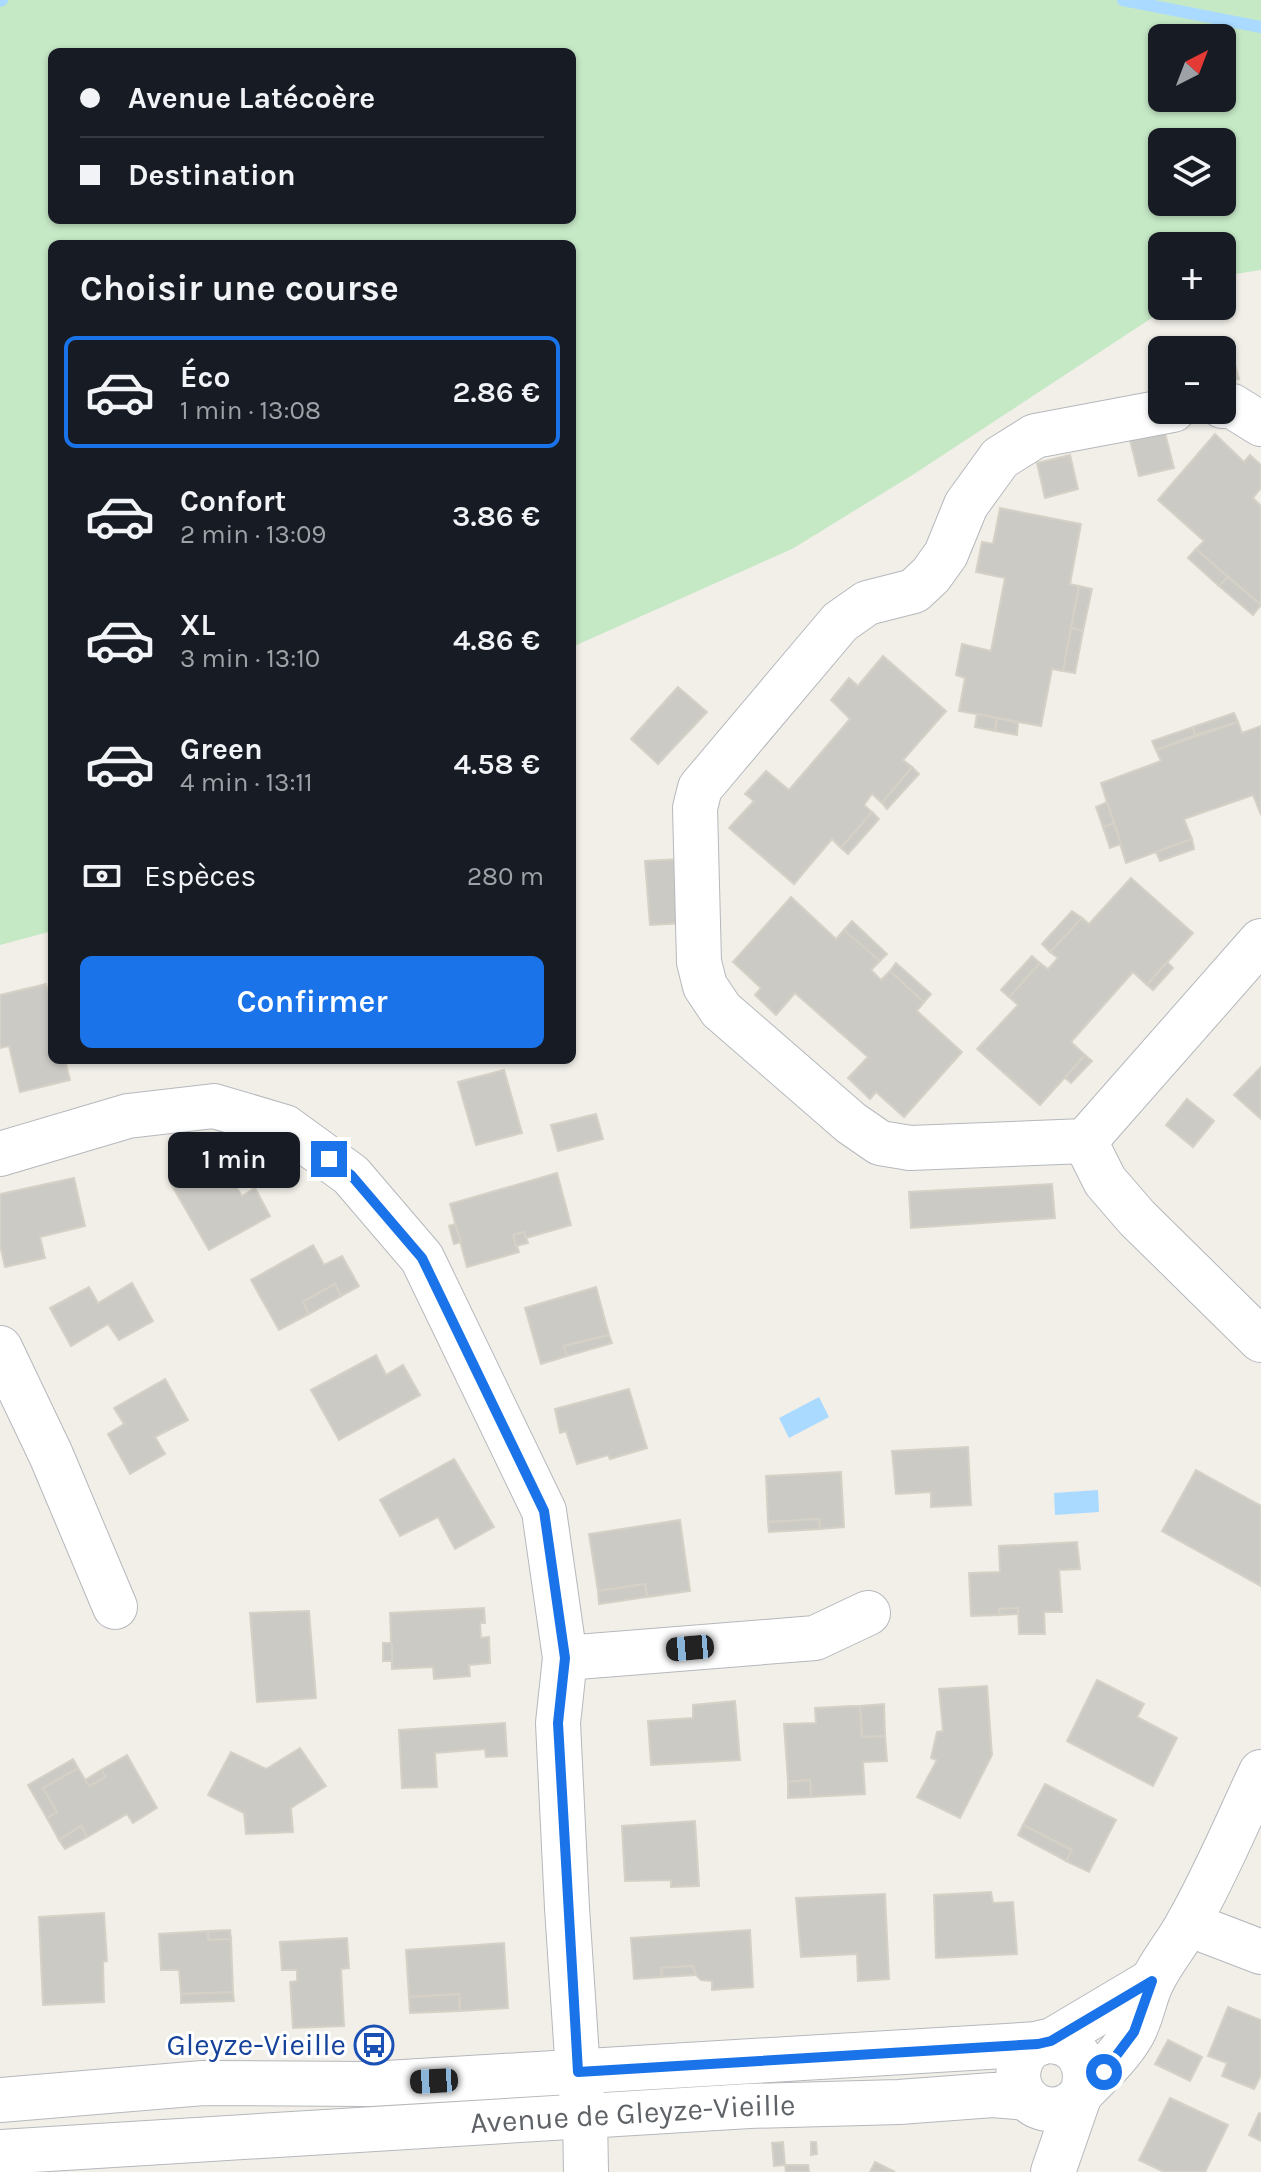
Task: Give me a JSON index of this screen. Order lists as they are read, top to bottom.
{
  "streets": {
    "street": ["Avenue de Gleyze-Vieille"]
  },
  "places": {
    "bus stop": ["Gleyze-Vieille"]
  },
  "north": "top right",
  "page": {
    "map_buttons": ["+", "−"],
    "banner": ["Avenue Latécoère", "Destination"],
    "heading": "Choisir une course",
    "list": [
      {
        "name": "Éco",
        "note": "1 min · 13:08",
        "value": "2.86 €"
      },
      {
        "name": "Confort",
        "note": "2 min · 13:09",
        "value": "3.86 €"
      },
      {
        "name": "XL",
        "note": "3 min · 13:10",
        "value": "4.86 €"
      },
      {
        "name": "Green",
        "note": "4 min · 13:11",
        "value": "4.58 €"
      }
    ],
    "pay": ["Espèces", "280 m"],
    "buttons": "Confirmer",
    "bubble": "1 min"
  }
}
